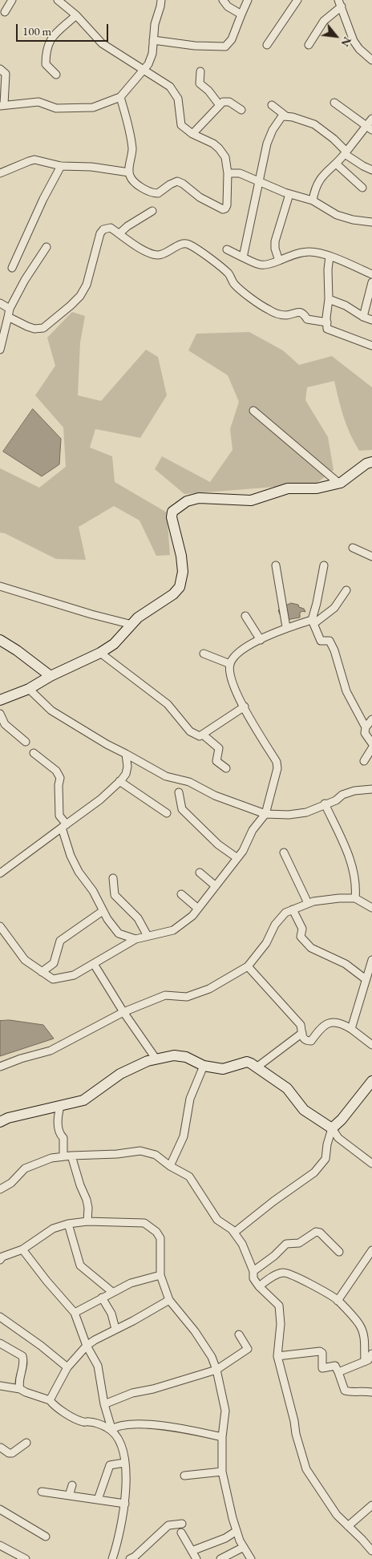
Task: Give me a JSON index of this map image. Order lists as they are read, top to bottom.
{
  "scale_bar": "100 m",
  "north": "bottom right"
}
